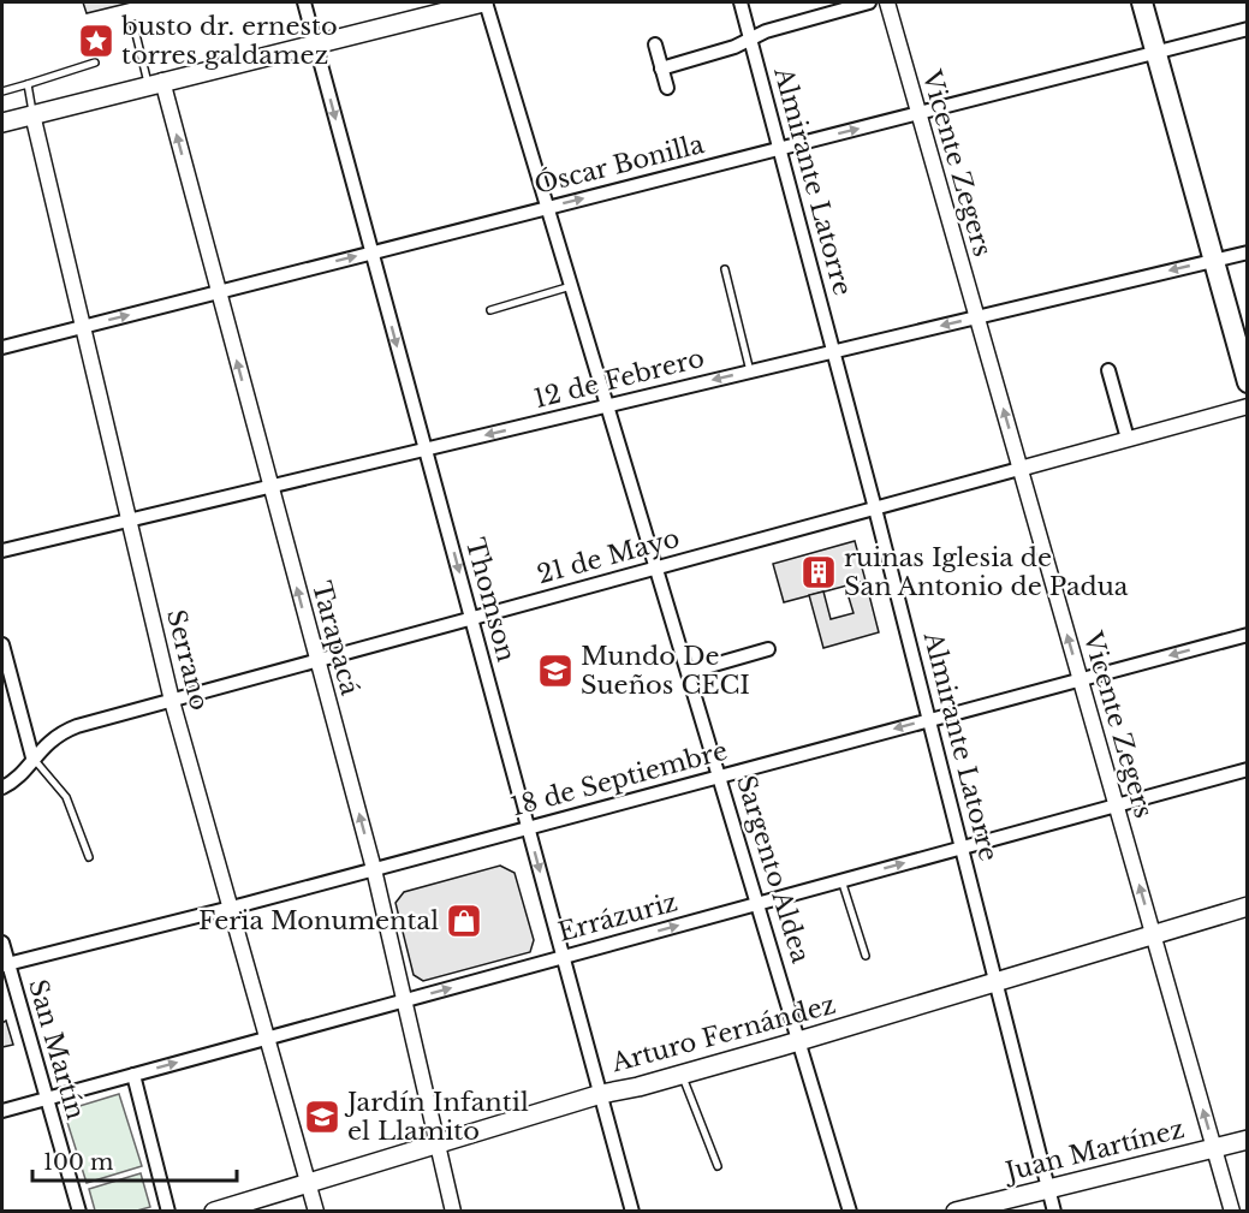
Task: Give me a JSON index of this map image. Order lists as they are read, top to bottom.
{
  "streets": {
    "main road": ["Arturo Fernández", "Juan Martínez"],
    "street": [
      "Vicente Zegers",
      "Óscar Bonilla",
      "Almirante Latorre",
      "12 de Febrero",
      "21 de Mayo",
      "Thomson",
      "Tarapacá",
      "Serrano",
      "18 de Septiembre",
      "Sargento Aldea",
      "Errázuriz",
      "San Martín"
    ]
  },
  "crossings": [
    ["Vicente Zegers", "Óscar Bonilla"],
    ["Vicente Zegers", "12 de Febrero"],
    ["Vicente Zegers", "21 de Mayo"],
    ["Vicente Zegers", "18 de Septiembre"],
    ["Vicente Zegers", "Errázuriz"],
    ["Vicente Zegers", "Arturo Fernández"],
    ["Vicente Zegers", "Juan Martínez"],
    ["Óscar Bonilla", "Almirante Latorre"],
    ["Óscar Bonilla", "Thomson"],
    ["Óscar Bonilla", "Tarapacá"],
    ["Óscar Bonilla", "Serrano"],
    ["Óscar Bonilla", "Sargento Aldea"],
    ["Almirante Latorre", "12 de Febrero"],
    ["Almirante Latorre", "21 de Mayo"],
    ["Almirante Latorre", "18 de Septiembre"],
    ["Almirante Latorre", "Errázuriz"],
    ["Almirante Latorre", "Arturo Fernández"],
    ["Almirante Latorre", "Juan Martínez"],
    ["12 de Febrero", "Thomson"],
    ["12 de Febrero", "Tarapacá"],
    ["12 de Febrero", "Serrano"],
    ["12 de Febrero", "Sargento Aldea"],
    ["21 de Mayo", "Thomson"],
    ["21 de Mayo", "Tarapacá"],
    ["21 de Mayo", "Serrano"],
    ["21 de Mayo", "Sargento Aldea"],
    ["Thomson", "18 de Septiembre"],
    ["Thomson", "Errázuriz"],
    ["Thomson", "Arturo Fernández"],
    ["Tarapacá", "18 de Septiembre"],
    ["Tarapacá", "Errázuriz"],
    ["Tarapacá", "Arturo Fernández"],
    ["Serrano", "18 de Septiembre"],
    ["Serrano", "Errázuriz"],
    ["Serrano", "Arturo Fernández"],
    ["18 de Septiembre", "Sargento Aldea"],
    ["18 de Septiembre", "San Martín"],
    ["Sargento Aldea", "Errázuriz"],
    ["Sargento Aldea", "Arturo Fernández"],
    ["Errázuriz", "San Martín"]
  ],
  "one_way": [
    "Vicente Zegers",
    "Óscar Bonilla",
    "12 de Febrero",
    "Thomson",
    "Tarapacá",
    "Errázuriz"
  ],
  "places": {
    "place": ["busto dr. ernesto torres galdamez"],
    "building": ["ruinas Iglesia de San Antonio de Padua"],
    "school or university": ["Mundo De Sueños CECI", "Jardín Infantil el Llamito"],
    "shop": ["Feria Monumental"]
  },
  "scale_bar": "100 m"
}
